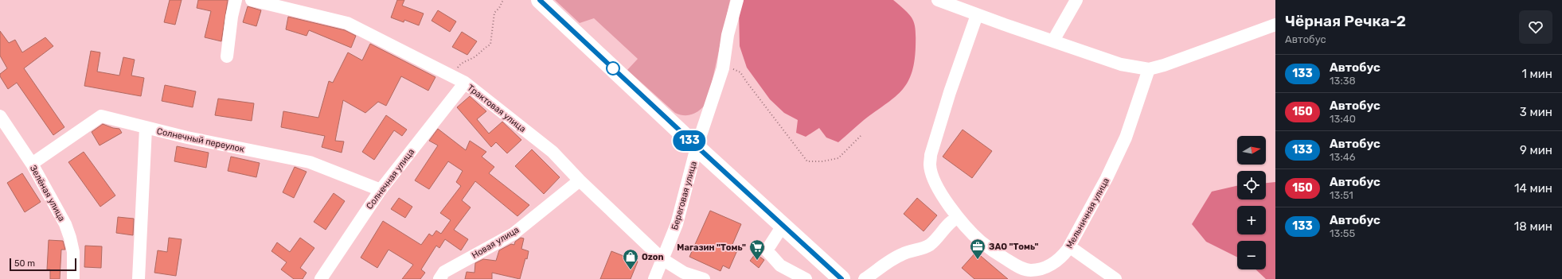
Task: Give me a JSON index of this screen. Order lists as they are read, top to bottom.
{
  "streets": {
    "street": [
      "Трактовая улица",
      "Солнечный переулок",
      "Солнечная улица",
      "Зелёная улица",
      "Береговая улица",
      "Мельничная улица",
      "Новая улица"
    ]
  },
  "crossings": [
    ["Трактовая улица", "Солнечная улица"],
    ["Трактовая улица", "Береговая улица"],
    ["Трактовая улица", "Новая улица"],
    ["Солнечный переулок", "Солнечная улица"],
    ["Солнечный переулок", "Зелёная улица"]
  ],
  "places": {
    "office": ["ЗАО \"Томь\""],
    "supermarket": ["Магазин \"Томь\""],
    "shop": ["Ozon"]
  },
  "lines": ["bus line 133"],
  "scale_bar": "50 m",
  "north": "right",
  "page": {
    "on_map": "133",
    "heading": ["Чёрная Речка-2", "Автобус"],
    "list": [
      {
        "mark": "133",
        "name": "Автобус",
        "note": "13:38",
        "value": "1 мин"
      },
      {
        "mark": "150",
        "name": "Автобус",
        "note": "13:40",
        "value": "3 мин"
      },
      {
        "mark": "133",
        "name": "Автобус",
        "note": "13:46",
        "value": "9 мин"
      },
      {
        "mark": "150",
        "name": "Автобус",
        "note": "13:51",
        "value": "14 мин"
      },
      {
        "mark": "133",
        "name": "Автобус",
        "note": "13:55",
        "value": "18 мин"
      }
    ],
    "map_buttons": ["+", "−"],
    "scale": "50 m"
  }
}
